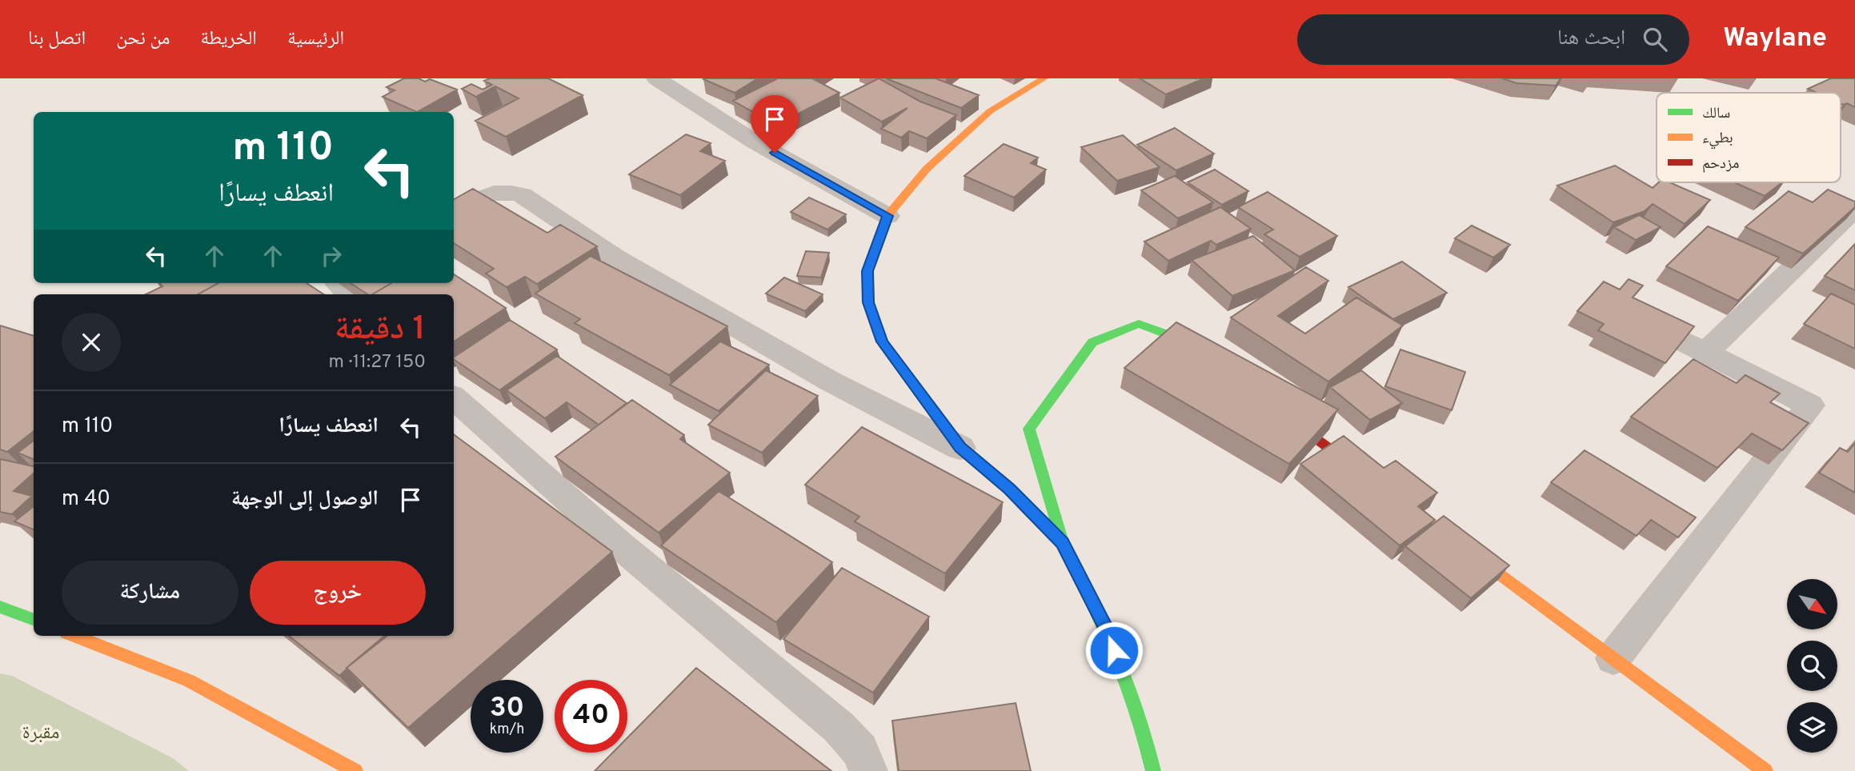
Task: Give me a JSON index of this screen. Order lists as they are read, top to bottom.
{
  "parks": ["مقبرة"],
  "legend": ["سالك", "بطيء", "مزدحم"],
  "north": "bottom right",
  "page": {
    "header": "Waylane",
    "search": "ابحث هنا",
    "nav": [
      "الرئيسية",
      "الخريطة",
      "من نحن",
      "اتصل بنا"
    ],
    "turn": ["110 m", "انعطف يسارًا"],
    "heading": ["1 دقيقة", "150 m · 11:27"],
    "list": [
      {
        "name": "انعطف يسارًا",
        "value": "110 m"
      },
      {
        "name": "الوصول إلى الوجهة",
        "value": "40 m"
      }
    ],
    "buttons": ["خروج", "مشاركة"],
    "speed": "30 km/h",
    "limit": "40"
  }
}
